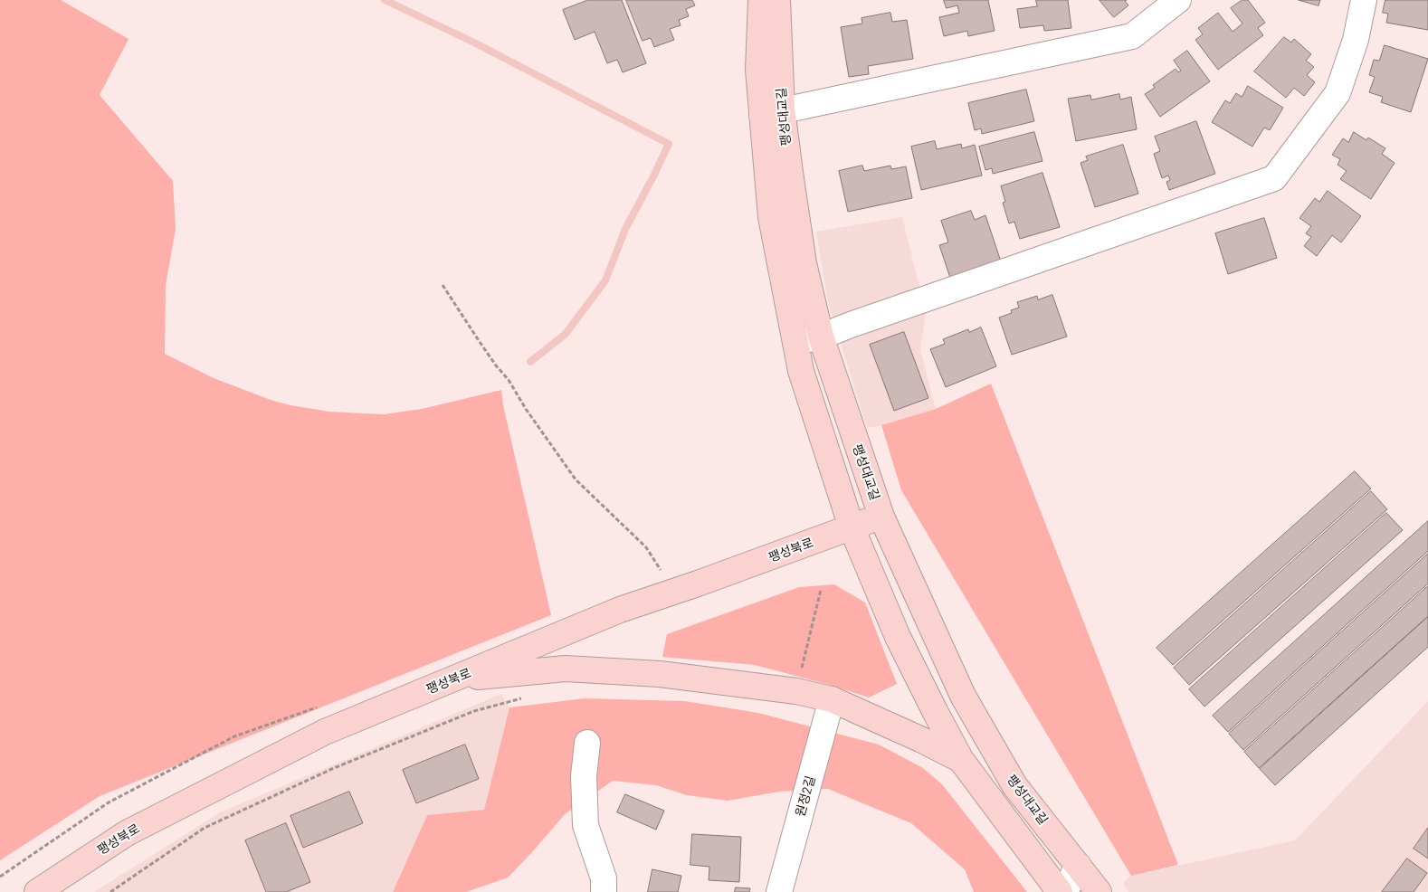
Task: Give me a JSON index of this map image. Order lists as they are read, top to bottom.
{
  "streets": {
    "main road": ["팽성대교길", "팽성북로"],
    "street": ["원정2길"]
  },
  "crossings": [
    ["팽성대교길", "팽성북로"]
  ]
}
